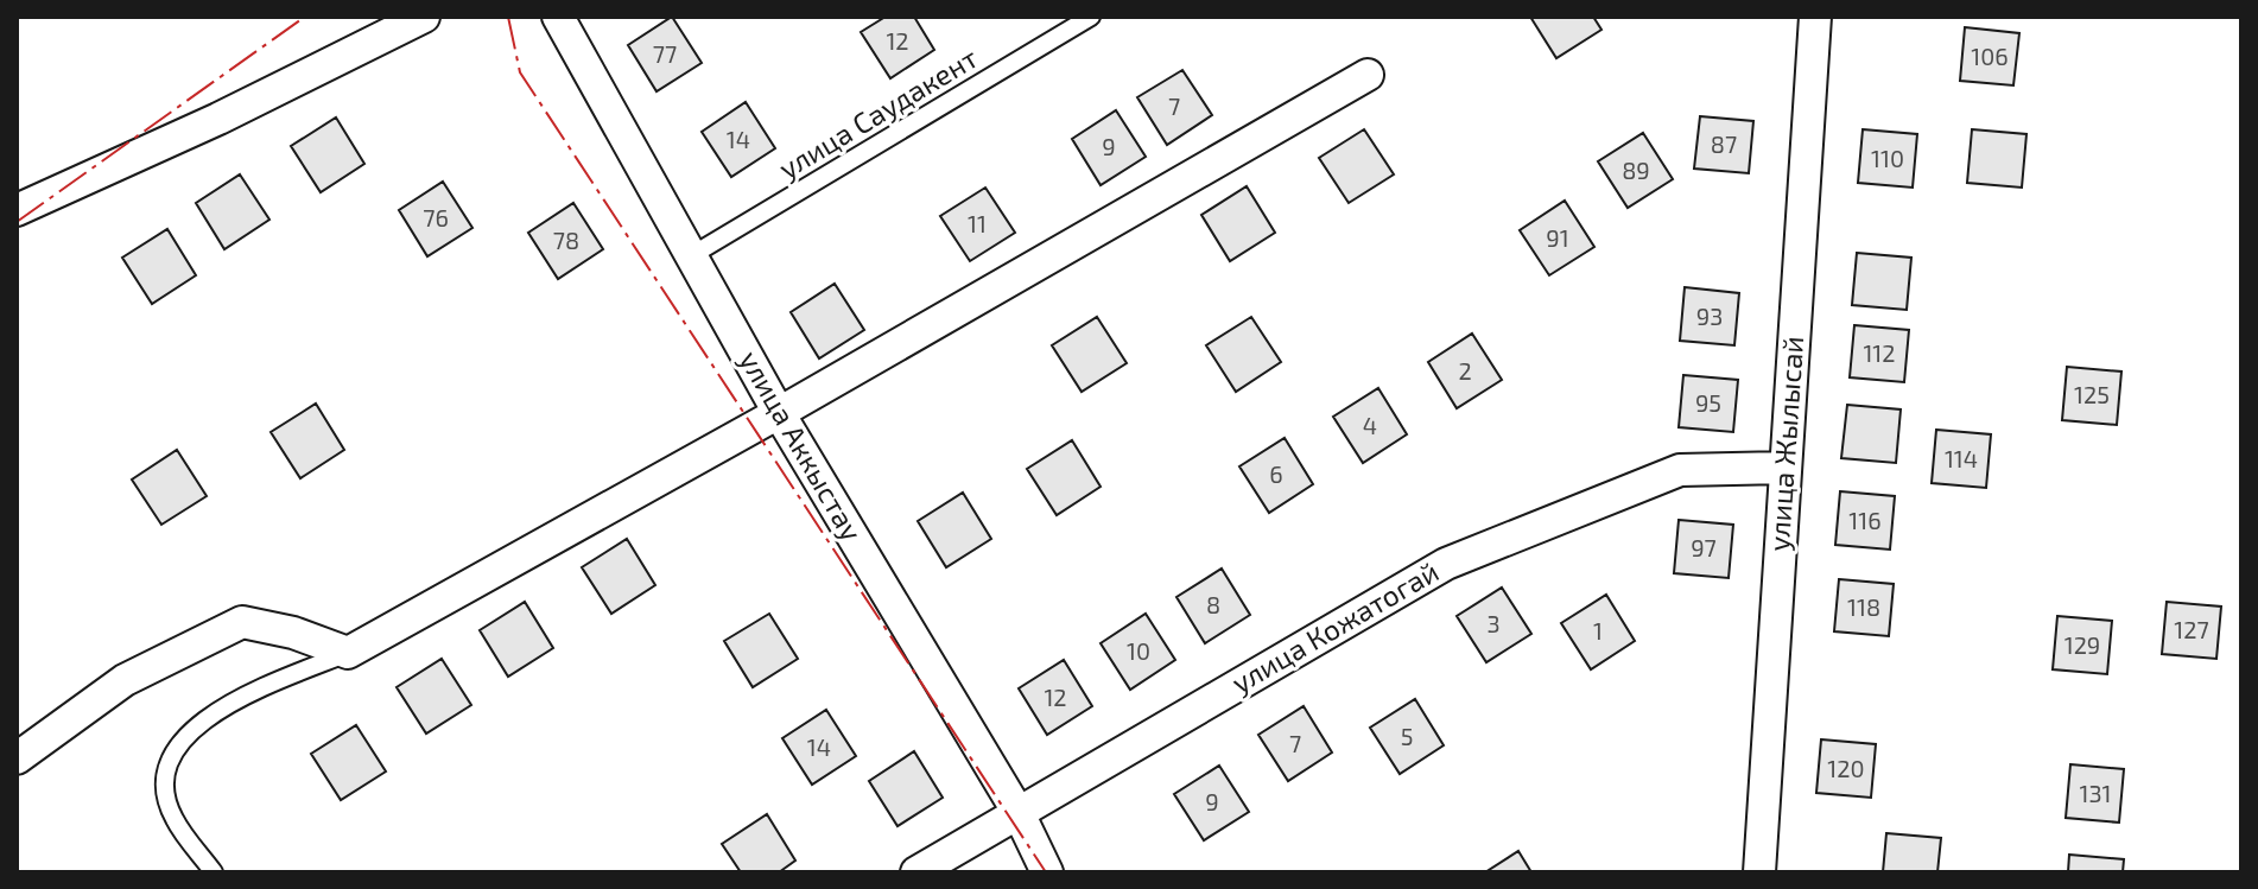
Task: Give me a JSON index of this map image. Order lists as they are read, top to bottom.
{
  "streets": {
    "street": ["улица Жылысай", "улица Аккыстау", "улица Кожатогай"],
    "lane": ["улица Саудакент"]
  },
  "crossings": [
    ["улица Саудакент", "улица Аккыстау"],
    ["улица Жылысай", "улица Кожатогай"],
    ["улица Аккыстау", "улица Кожатогай"]
  ],
  "house_numbers": [
    "12",
    "77",
    "106",
    "7",
    "14",
    "87",
    "9",
    "110",
    "89",
    "76",
    "11",
    "91",
    "78",
    "93",
    "112",
    "2",
    "125",
    "95",
    "4",
    "114",
    "6",
    "116",
    "97",
    "8",
    "118",
    "3",
    "127",
    "1",
    "129",
    "10",
    "12",
    "5",
    "7",
    "14",
    "120",
    "131",
    "9"
  ]
}
